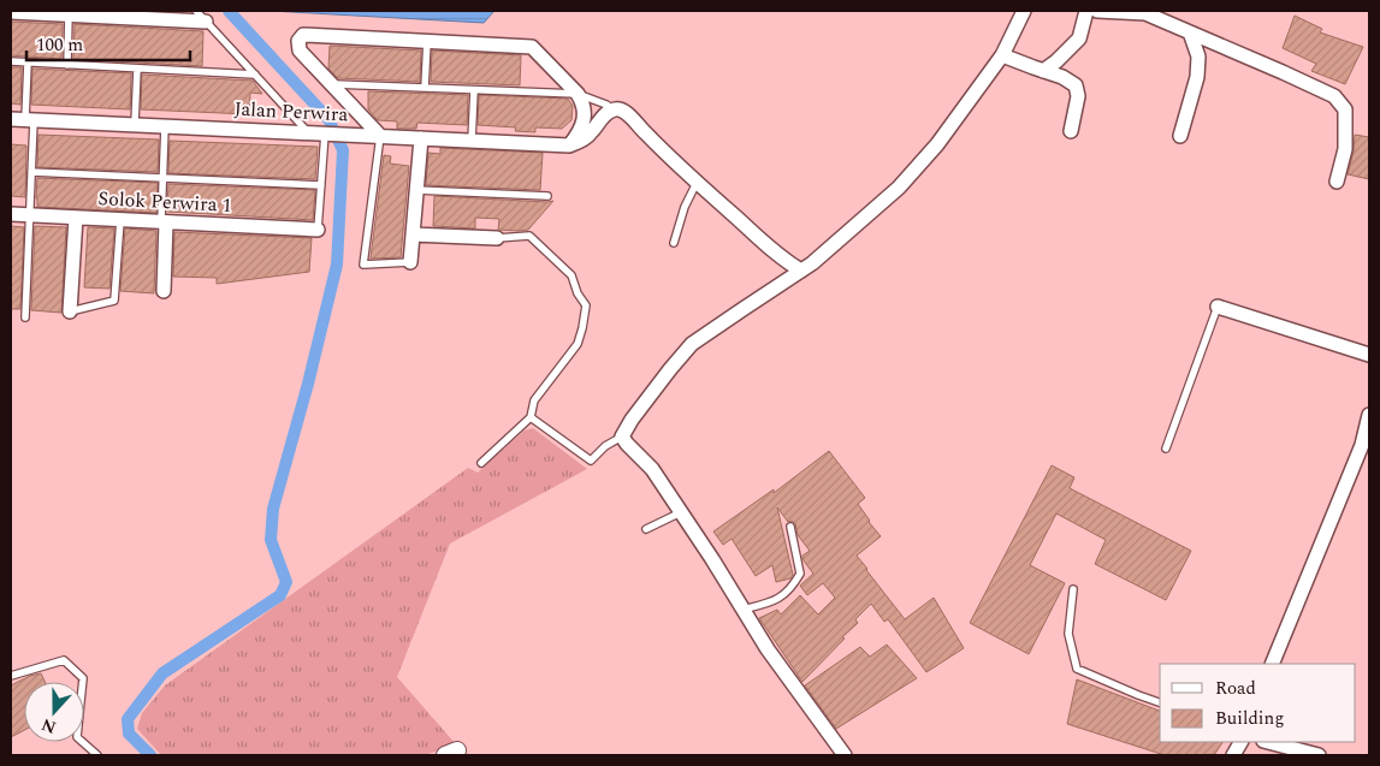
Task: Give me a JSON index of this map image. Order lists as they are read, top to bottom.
{
  "streets": {
    "street": ["Jalan Perwira", "Solok Perwira 1"]
  },
  "legend": ["Road", "Building"],
  "scale_bar": "100 m",
  "north": "bottom"
}
